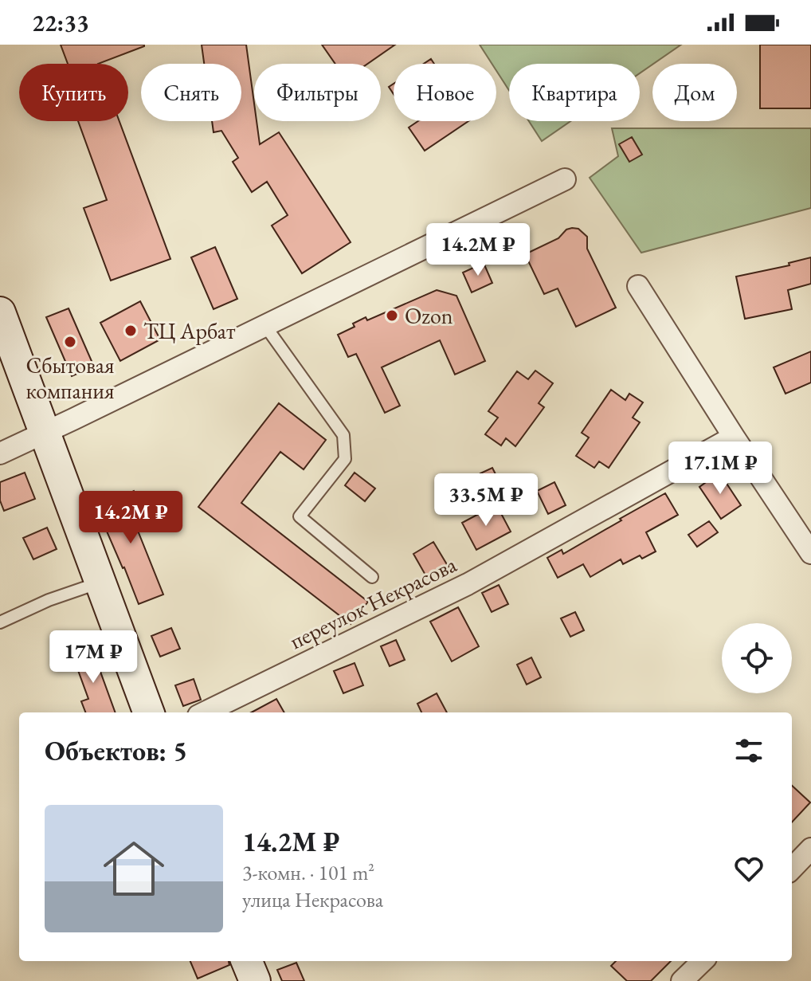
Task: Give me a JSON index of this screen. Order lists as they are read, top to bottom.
{
  "streets": {
    "street": ["переулок Некрасова"]
  },
  "places": ["Ozon", "ТЦ Арбат", "Сбытовая компания"],
  "page": {
    "status": "22:33",
    "chip": [
      "Купить",
      "Снять",
      "Фильтры",
      "Новое",
      "Квартира",
      "Дом"
    ],
    "price": [
      "14.2M ₽",
      "17.1M ₽",
      "33.5M ₽",
      "14.2M ₽",
      "17M ₽"
    ],
    "heading": "Объектов: 5",
    "list": [
      {
        "name": "14.2M ₽",
        "note": "3-комн. · 101 m² · улица Некрасова"
      }
    ]
  }
}
